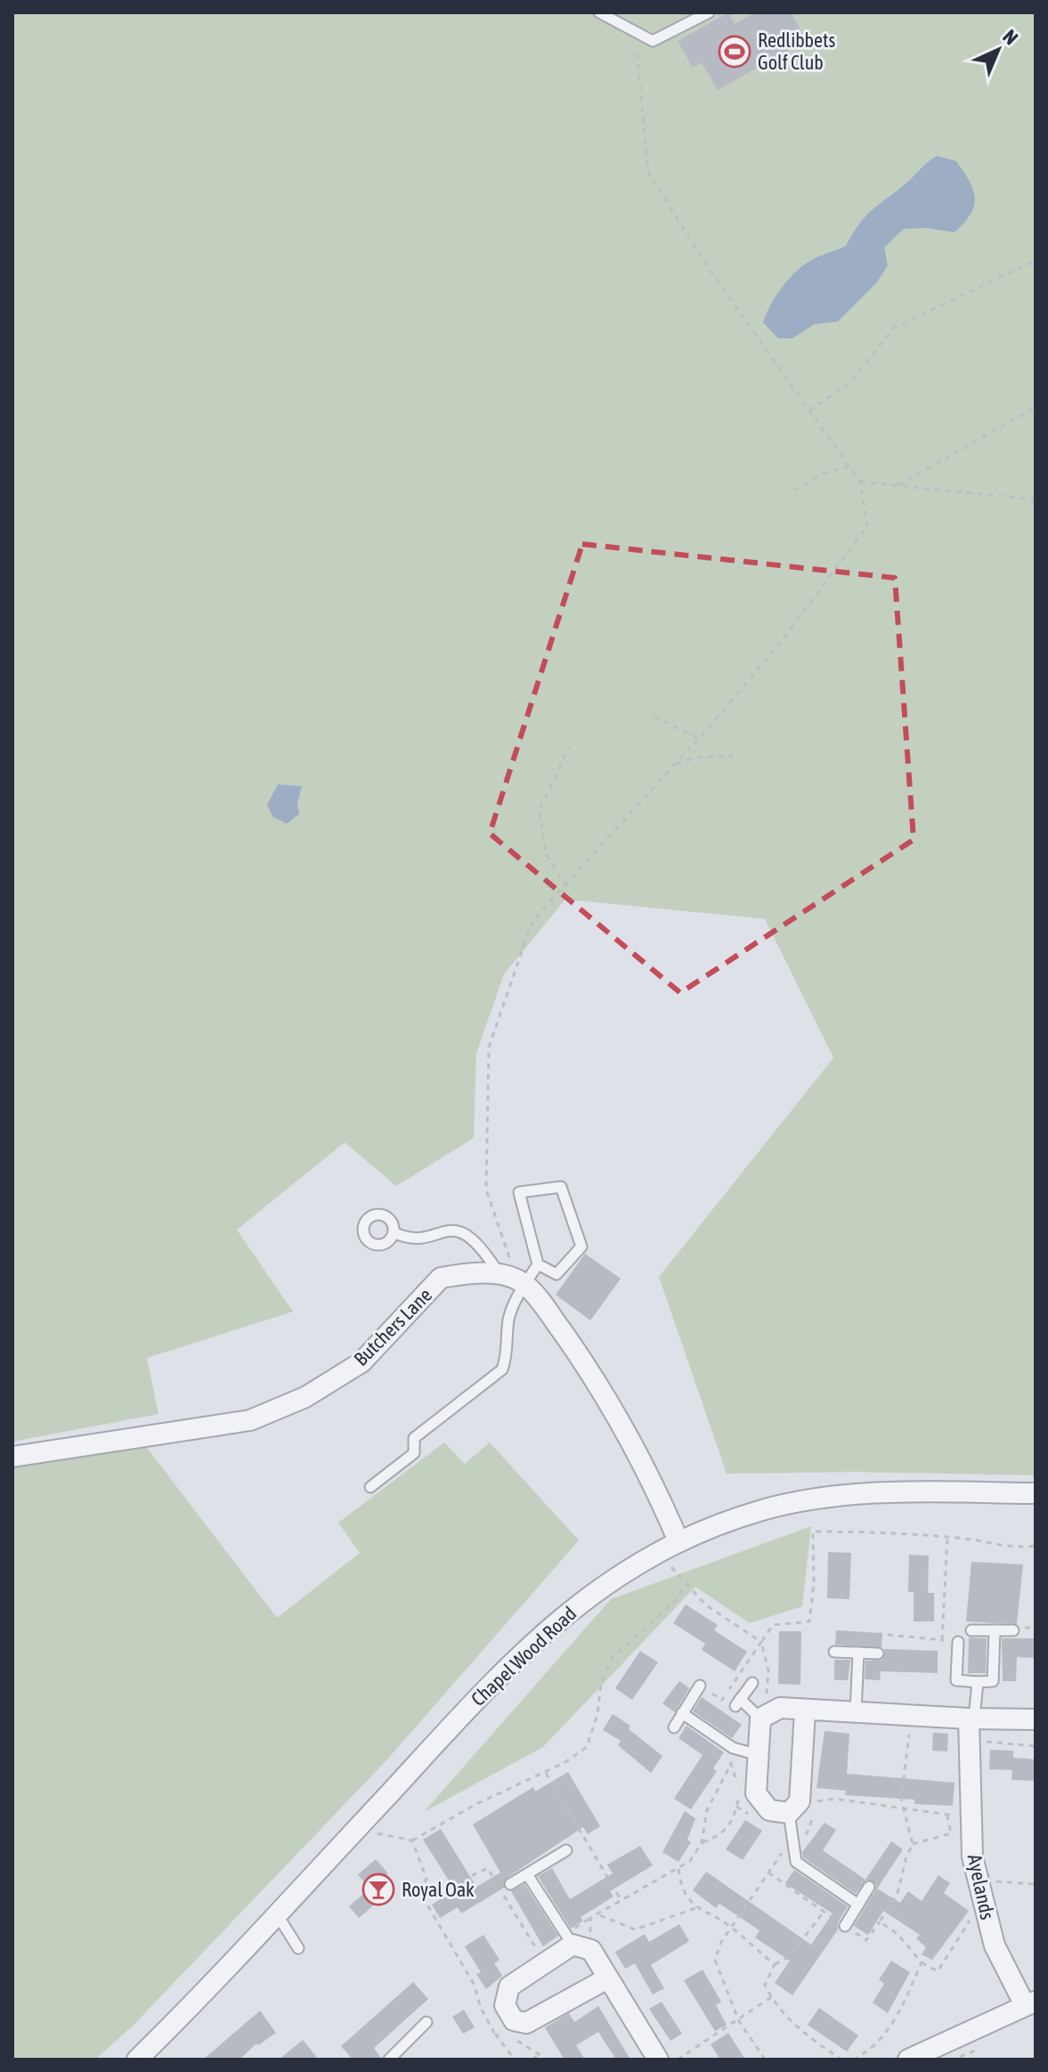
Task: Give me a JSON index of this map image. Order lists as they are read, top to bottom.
{
  "streets": {
    "street": ["Butchers Lane", "Chapel Wood Road", "Ayelands"]
  },
  "places": {
    "sports": ["Redlibbets Golf Club"],
    "bar": ["Royal Oak"]
  },
  "north": "top right"
}
